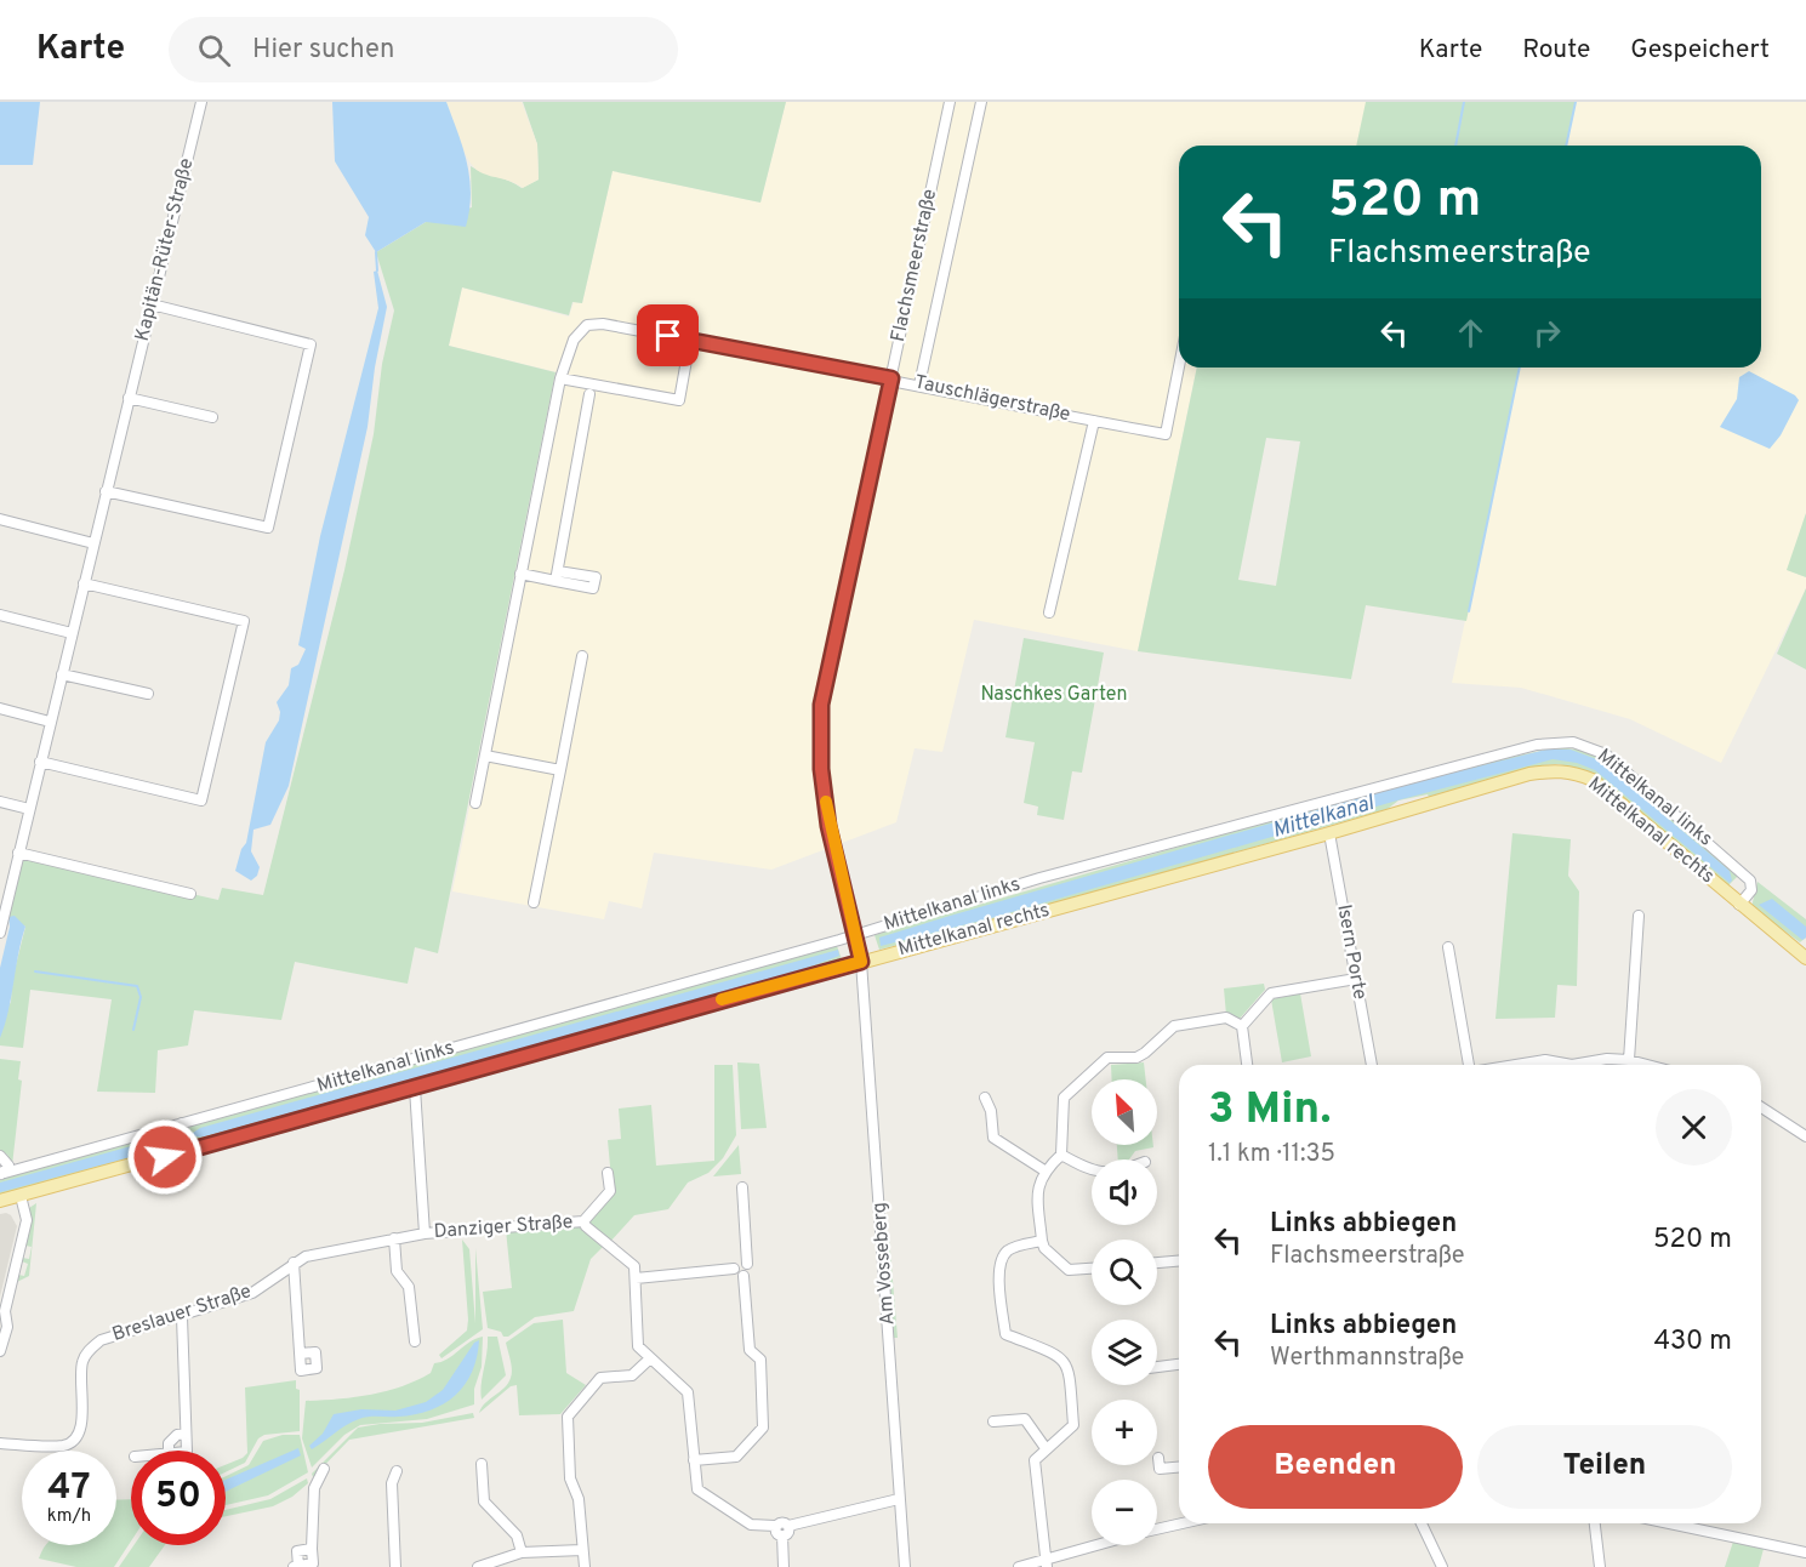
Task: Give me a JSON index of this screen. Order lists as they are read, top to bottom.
{
  "streets": {
    "main road": ["Mittelkanal rechts"],
    "street": [
      "Kapitän-Rüter-Straße",
      "Flachsmeerstraße",
      "Tauschlägerstraße",
      "Mittelkanal links",
      "Isern Porte",
      "Danziger Straße",
      "Am Vosseberg",
      "Breslauer Straße"
    ]
  },
  "crossings": [
    ["Flachsmeerstraße", "Tauschlägerstraße"],
    ["Flachsmeerstraße", "Mittelkanal links"],
    ["Flachsmeerstraße", "Mittelkanal rechts"],
    ["Flachsmeerstraße", "Am Vosseberg"],
    ["Mittelkanal links", "Mittelkanal rechts"],
    ["Mittelkanal links", "Am Vosseberg"],
    ["Mittelkanal rechts", "Isern Porte"],
    ["Mittelkanal rechts", "Am Vosseberg"],
    ["Danziger Straße", "Breslauer Straße"]
  ],
  "water": ["Mittelkanal"],
  "parks": ["Naschkes Garten"],
  "north": "top left",
  "page": {
    "header": "Karte",
    "search": "Hier suchen",
    "nav": ["Karte", "Route", "Gespeichert"],
    "turn": ["520 m", "Flachsmeerstraße"],
    "heading": ["3 Min.", "1.1 km · 11:35"],
    "map_buttons": ["+", "−"],
    "list": [
      {
        "name": "Links abbiegen",
        "note": "Flachsmeerstraße",
        "value": "520 m"
      },
      {
        "name": "Links abbiegen",
        "note": "Werthmannstraße",
        "value": "430 m"
      }
    ],
    "buttons": ["Beenden", "Teilen"],
    "speed": "47 km/h",
    "limit": "50"
  }
}
